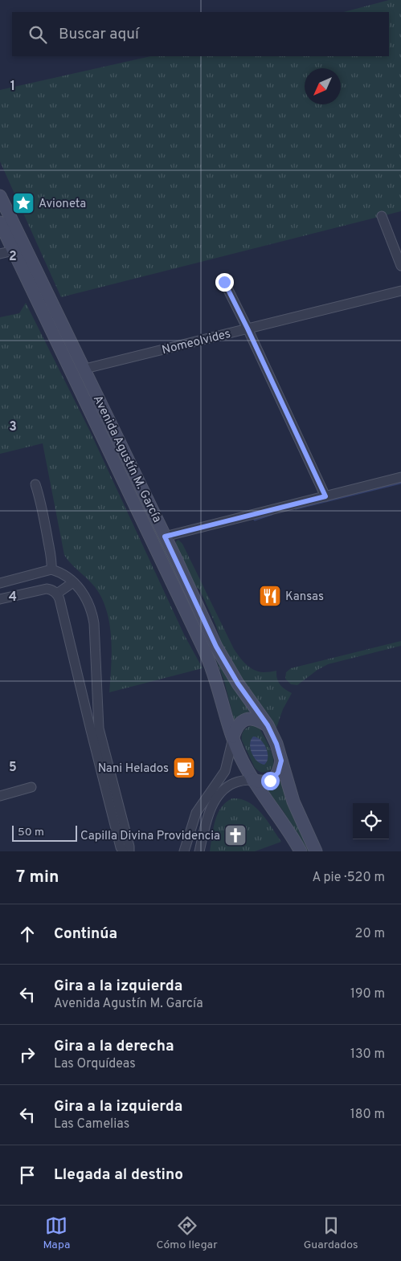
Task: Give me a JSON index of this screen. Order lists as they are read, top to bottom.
{
  "streets": {
    "main road": ["Avenida Agustín M. García"],
    "street": ["Nomeolvides"]
  },
  "crossings": [
    ["Nomeolvides", "Avenida Agustín M. García"]
  ],
  "places": {
    "place": ["Avioneta"],
    "restaurant": ["Kansas"],
    "cafe": ["Nani Helados"],
    "church": ["Capilla Divina Providencia"]
  },
  "scale_bar": "50 m",
  "north": "bottom left",
  "page": {
    "search": "Buscar aquí",
    "scale": "50 m",
    "heading": ["7 min", "A pie · 520 m"],
    "list": [
      ["Continúa", "20 m"],
      ["Gira a la izquierda", "Avenida Agustín M. García", "190 m"],
      ["Gira a la derecha", "Las Orquídeas", "130 m"],
      ["Gira a la izquierda", "Las Camelias", "180 m"],
      "Llegada al destino"
    ],
    "nav": ["Mapa", "Cómo llegar", "Guardados"]
  },
  "grid": {
    "rows": [
      "1",
      "2",
      "3",
      "4",
      "5"
    ]
  }
}
